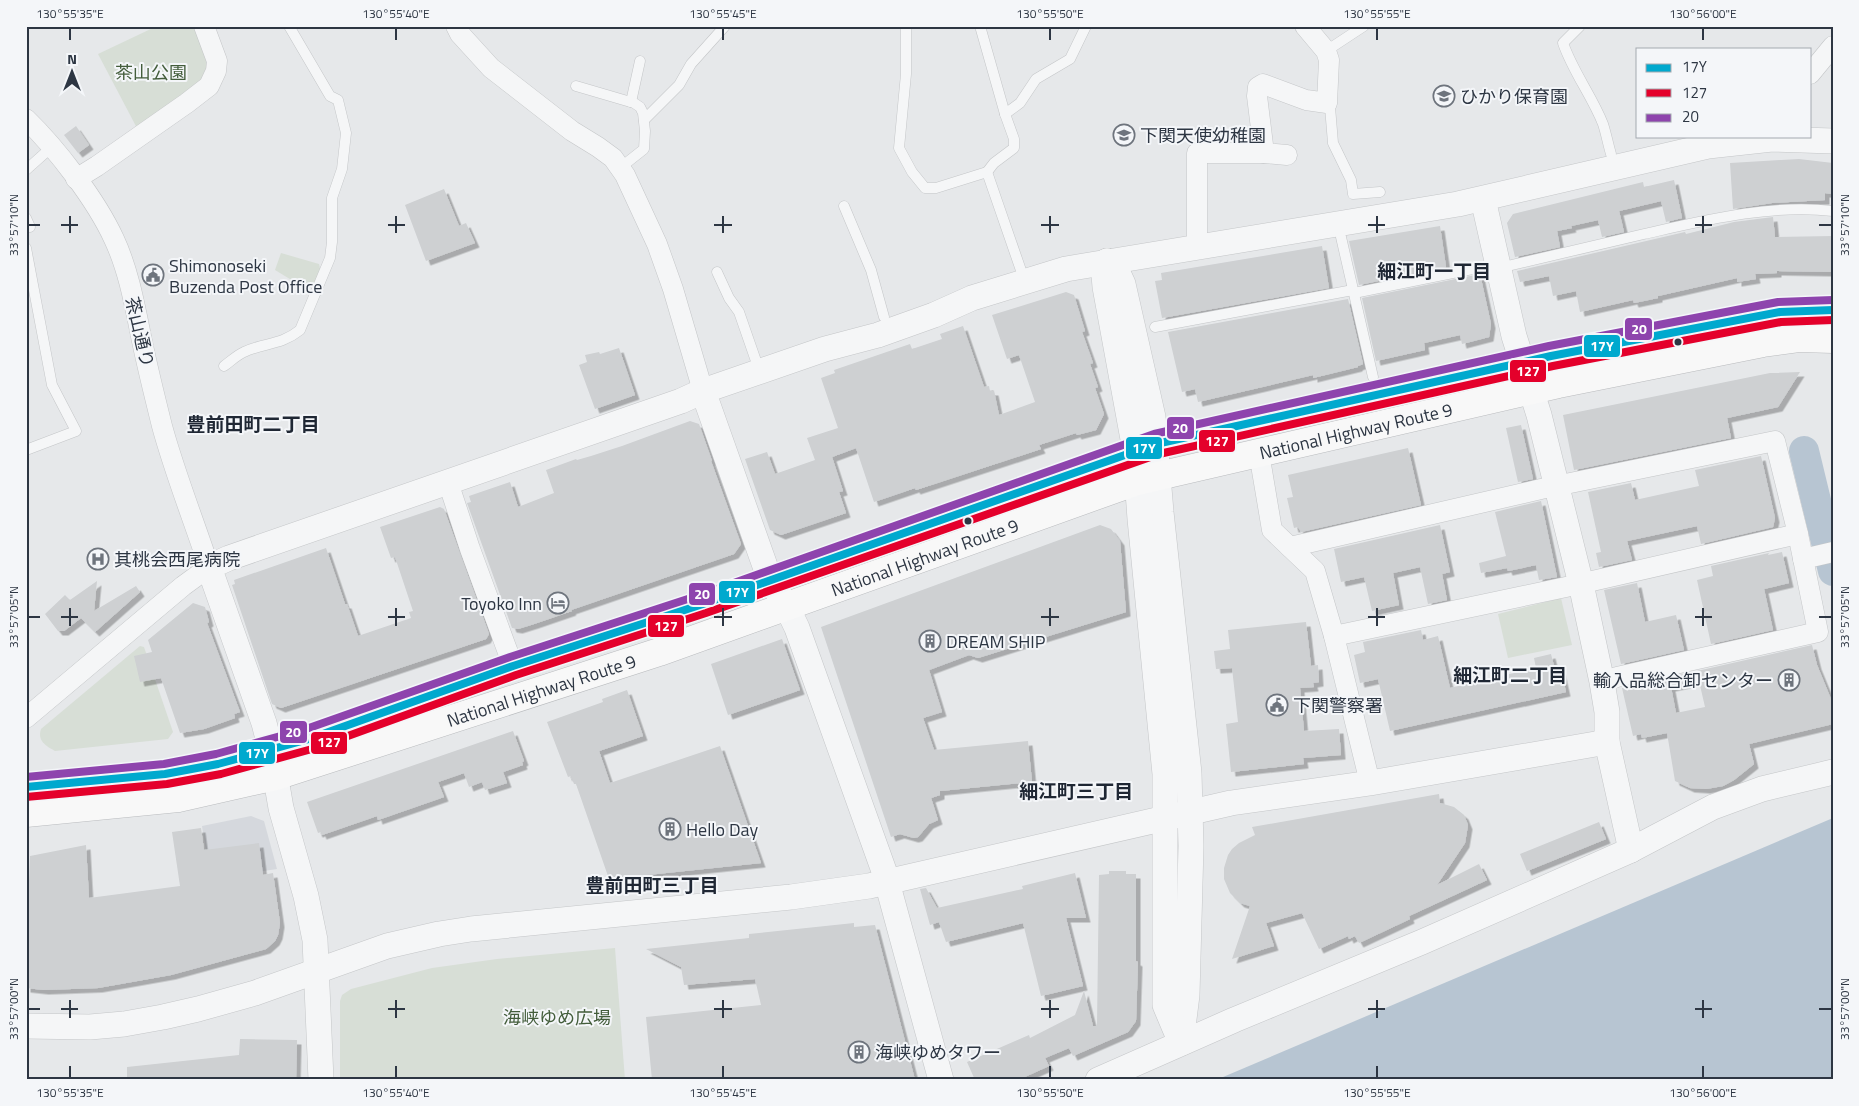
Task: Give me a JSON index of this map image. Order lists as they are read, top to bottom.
{
  "streets": {
    "highway": ["National Highway Route 9"],
    "street": ["茶山通り"]
  },
  "districts": [
    "細江町一丁目",
    "豊前田町二丁目",
    "細江町二丁目",
    "細江町三丁目",
    "豊前田町三丁目"
  ],
  "parks": ["茶山公園", "海峡ゆめ広場"],
  "places": {
    "school or university": ["ひかり保育園", "下関天使幼稚園"],
    "public building": ["Shimonoseki Buzenda Post Office", "下関警察署"],
    "hospital": ["其桃会西尾病院"],
    "hotel": ["Toyoko Inn"],
    "building": [
      "DREAM SHIP",
      "輸入品総合卸センター",
      "Hello Day",
      "海峡ゆめタワー"
    ]
  },
  "lines": ["transit line 20", "transit line 17Y", "transit line 127"],
  "legend": ["17Y", "127", "20"],
  "north": "top",
  "coordinates": [
    "130°55'35\"E",
    "130°55'40\"E",
    "130°55'45\"E",
    "130°55'50\"E",
    "130°55'55\"E",
    "130°56'00\"E",
    "33°57'10\"N",
    "33°57'05\"N",
    "33°57'00\"N"
  ]
}
